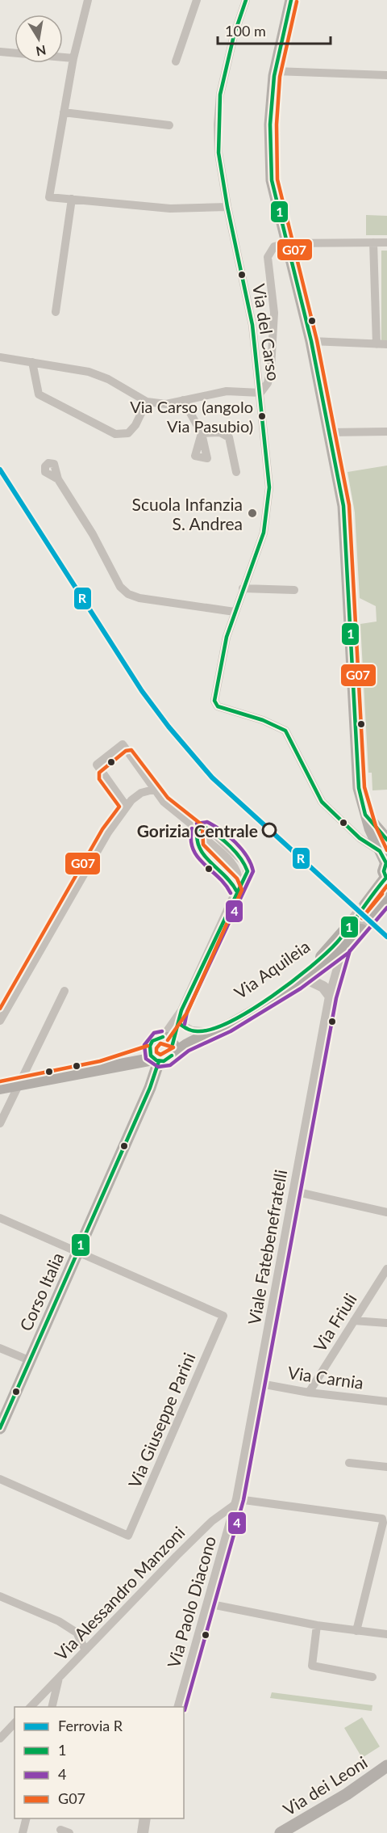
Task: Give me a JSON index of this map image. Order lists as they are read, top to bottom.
{
  "streets": {
    "main road": ["Via Aquileia", "Corso Italia", "Via dei Leoni"],
    "street": [
      "Via del Carso",
      "Viale Fatebenefratelli",
      "Via Friuli",
      "Via Carnia",
      "Via Giuseppe Parini",
      "Via Alessandro Manzoni",
      "Via Paolo Diacono"
    ]
  },
  "crossings": [
    ["Via Aquileia", "Viale Fatebenefratelli"],
    ["Viale Fatebenefratelli", "Via Carnia"],
    ["Viale Fatebenefratelli", "Via Alessandro Manzoni"],
    ["Viale Fatebenefratelli", "Via Paolo Diacono"],
    ["Corso Italia", "Via Giuseppe Parini"],
    ["Via Friuli", "Via Carnia"],
    ["Via Alessandro Manzoni", "Via Paolo Diacono"]
  ],
  "places": ["Via Carso (angolo Via Pasubio)", "Scuola Infanzia S. Andrea", "Gorizia Centrale"],
  "lines": [
    "transit line 1",
    "transit line G07",
    "rail line R",
    "transit line 4"
  ],
  "legend": [
    "Ferrovia R",
    "1",
    "4",
    "G07"
  ],
  "scale_bar": "100 m",
  "north": "bottom"
}
